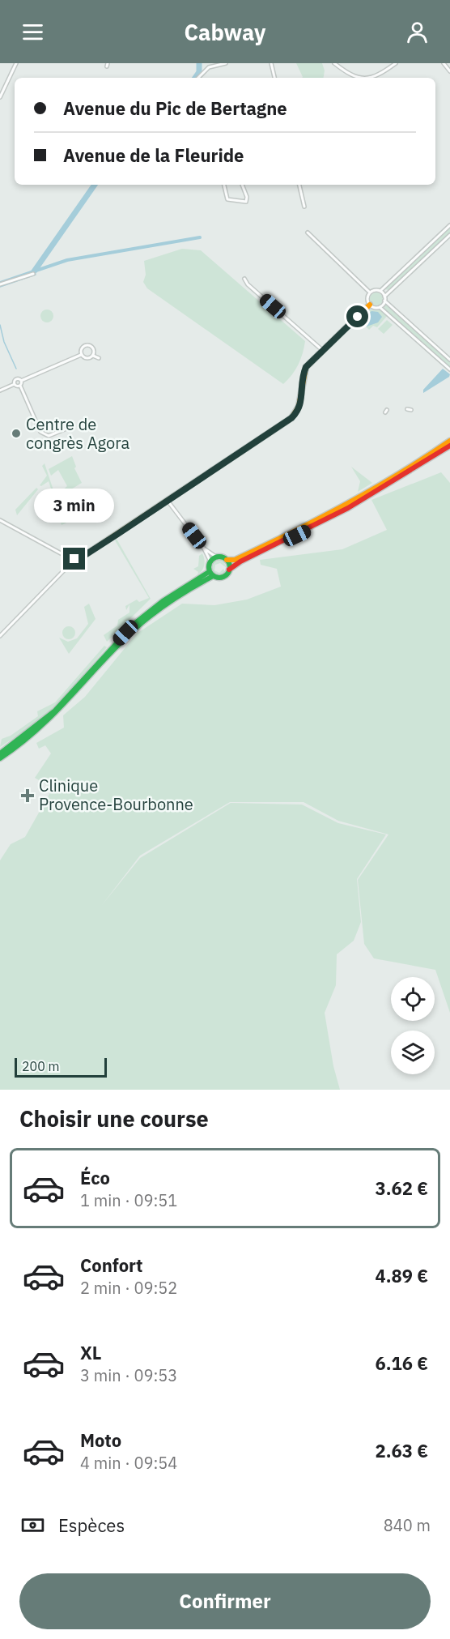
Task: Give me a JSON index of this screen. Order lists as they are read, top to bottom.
{
  "places": {
    "other": ["Centre de congrès Agora"],
    "health": ["Clinique Provence-Bourbonne"]
  },
  "scale_bar": "200 m",
  "page": {
    "header": "Cabway",
    "banner": ["Avenue du Pic de Bertagne", "Avenue de la Fleuride"],
    "bubble": "3 min",
    "scale": "200 m",
    "heading": "Choisir une course",
    "list": [
      {
        "name": "Éco",
        "note": "1 min · 09:51",
        "value": "3.62 €"
      },
      {
        "name": "Confort",
        "note": "2 min · 09:52",
        "value": "4.89 €"
      },
      {
        "name": "XL",
        "note": "3 min · 09:53",
        "value": "6.16 €"
      },
      {
        "name": "Moto",
        "note": "4 min · 09:54",
        "value": "2.63 €"
      }
    ],
    "pay": ["Espèces", "840 m"],
    "buttons": "Confirmer"
  }
}
